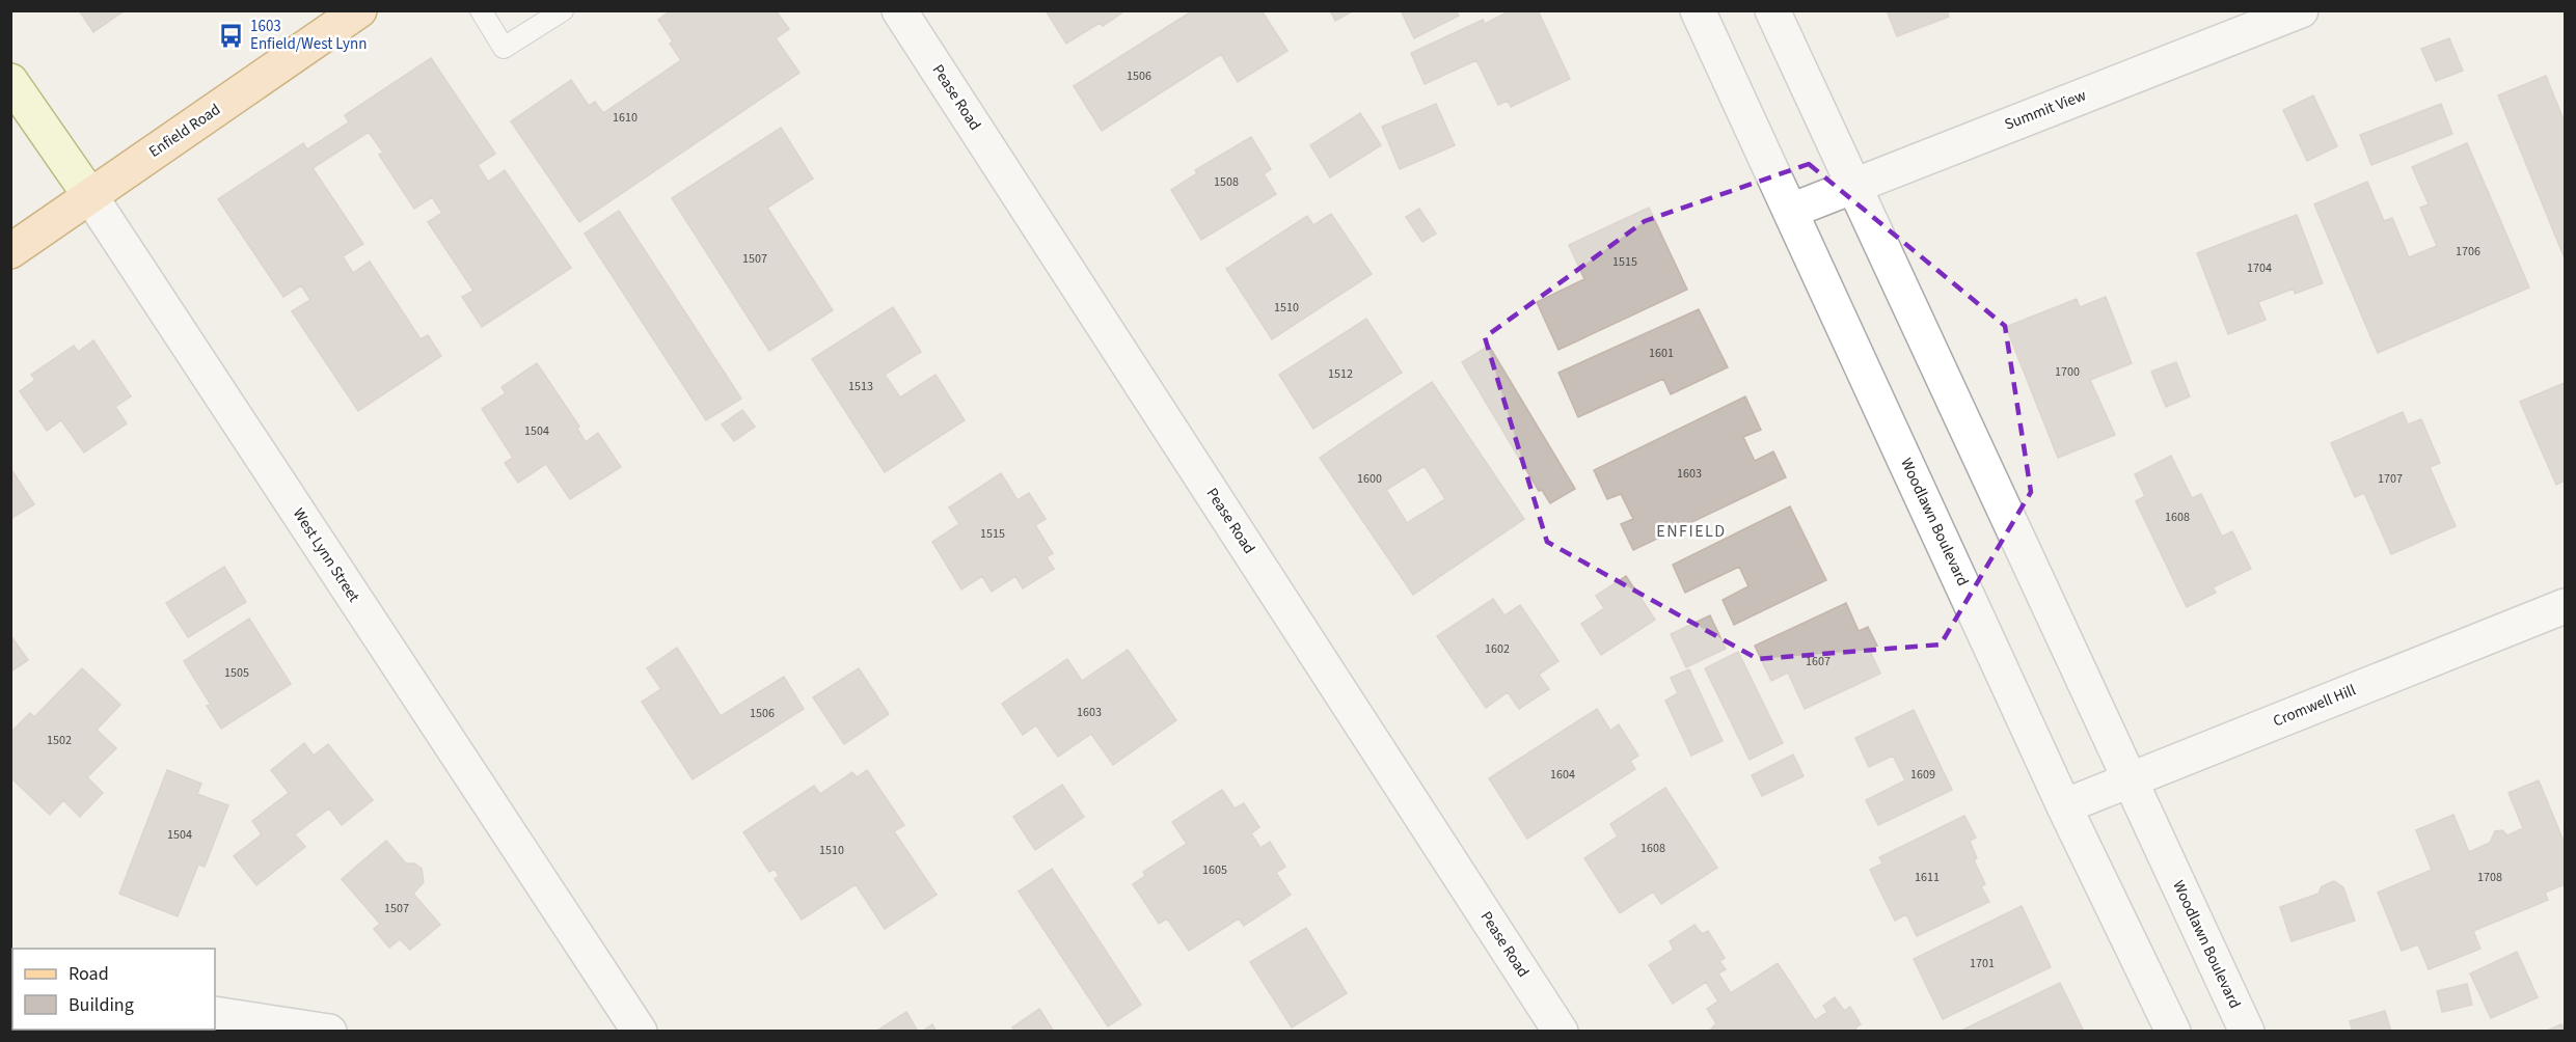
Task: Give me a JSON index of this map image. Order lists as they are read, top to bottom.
{
  "streets": {
    "main road": ["Enfield Road"],
    "street": [
      "Pease Road",
      "Summit View",
      "Woodlawn Boulevard",
      "West Lynn Street",
      "Cromwell Hill"
    ]
  },
  "crossings": [
    ["Summit View", "Woodlawn Boulevard"],
    ["Enfield Road", "West Lynn Street"],
    ["Woodlawn Boulevard", "Cromwell Hill"]
  ],
  "districts": ["ENFIELD"],
  "places": {
    "bus stop": ["1603 Enfield/West Lynn"]
  },
  "house_numbers": [
    "1506",
    "1610",
    "1508",
    "1706",
    "1507",
    "1515",
    "1704",
    "1510",
    "1601",
    "1700",
    "1512",
    "1513",
    "1504",
    "1603",
    "1600",
    "1707",
    "1608",
    "1515",
    "1602",
    "1607",
    "1505",
    "1603",
    "1506",
    "1502",
    "1604",
    "1609",
    "1504",
    "1608",
    "1510",
    "1605",
    "1611",
    "1708",
    "1507",
    "1701"
  ],
  "legend": ["Road", "Building"]
}
